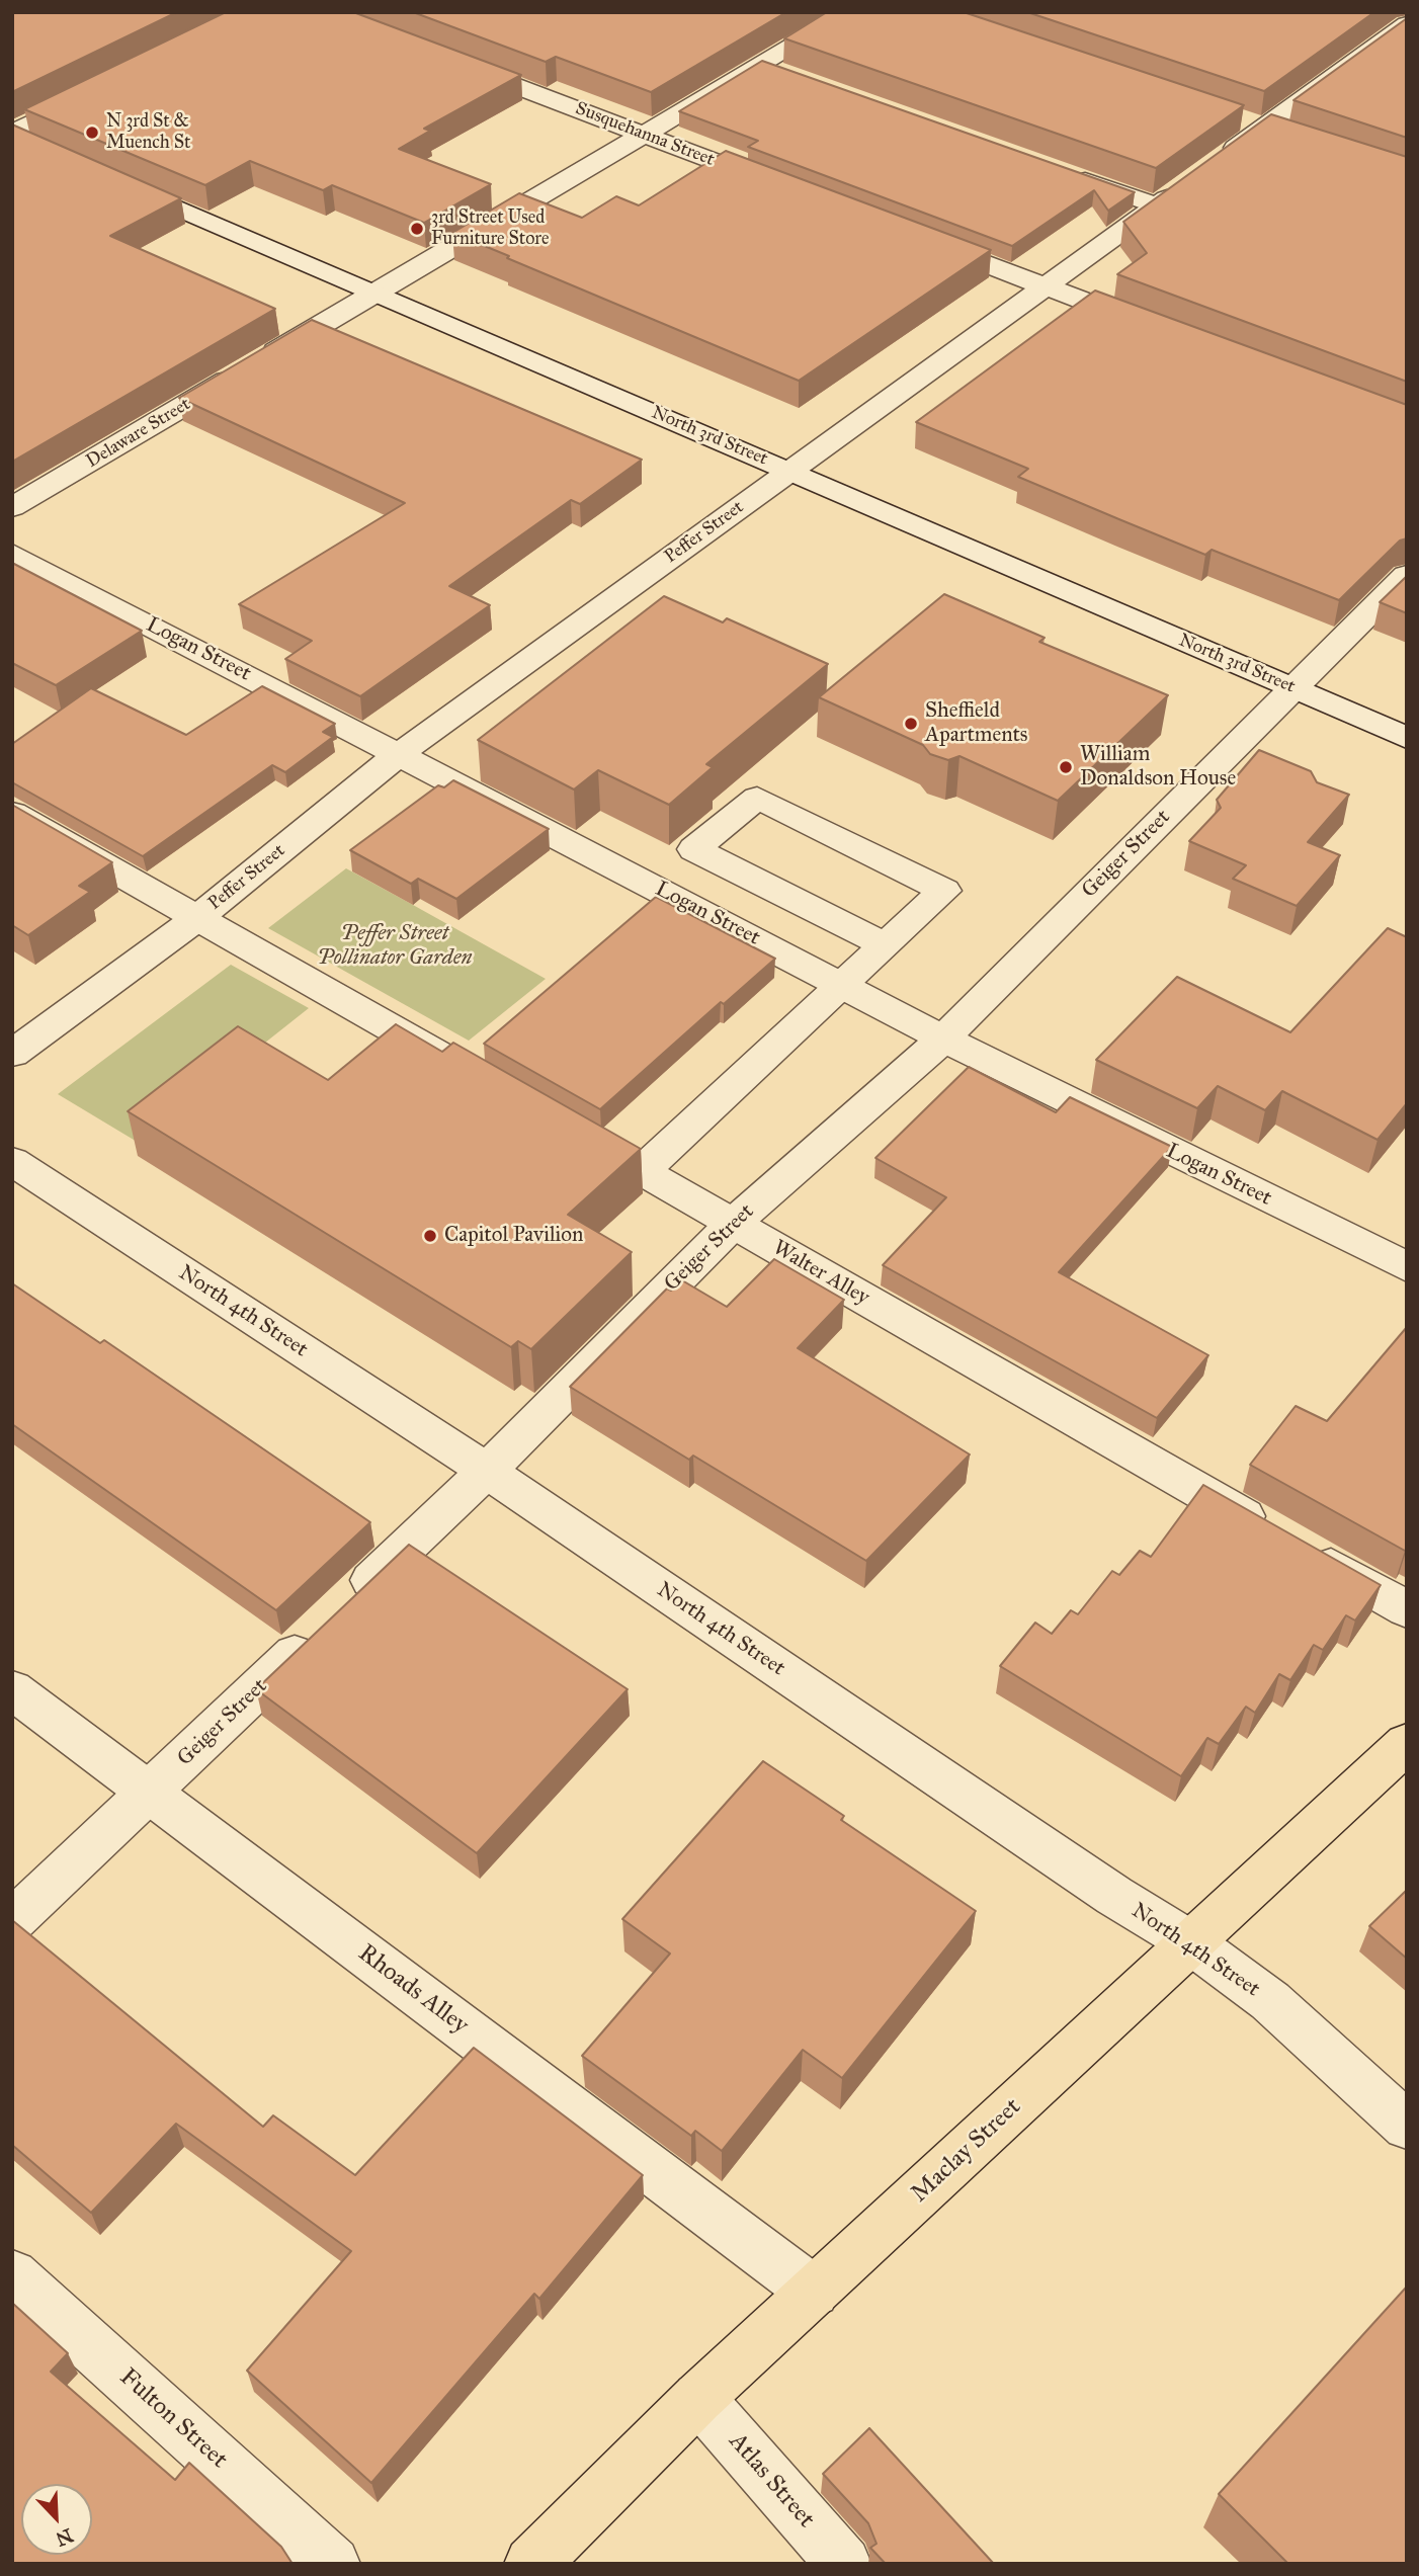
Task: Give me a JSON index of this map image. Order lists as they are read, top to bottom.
{
  "streets": {
    "main road": ["Maclay Street"],
    "street": [
      "Susquehanna Street",
      "Delaware Street",
      "North 3rd Street",
      "Peffer Street",
      "Logan Street",
      "Geiger Street",
      "Walter Alley",
      "North 4th Street",
      "Rhoads Alley",
      "Fulton Street",
      "Atlas Street"
    ]
  },
  "crossings": [
    ["Susquehanna Street", "Delaware Street"],
    ["Delaware Street", "North 3rd Street"],
    ["North 3rd Street", "Peffer Street"],
    ["North 3rd Street", "Geiger Street"],
    ["Peffer Street", "Logan Street"],
    ["Logan Street", "Geiger Street"],
    ["Geiger Street", "Walter Alley"],
    ["Geiger Street", "North 4th Street"],
    ["Geiger Street", "Rhoads Alley"],
    ["North 4th Street", "Maclay Street"],
    ["Rhoads Alley", "Maclay Street"],
    ["Maclay Street", "Atlas Street"]
  ],
  "parks": ["Peffer Street Pollinator Garden"],
  "places": [
    "N 3rd St & Muench St",
    "3rd Street Used Furniture Store",
    "Sheffield Apartments",
    "William Donaldson House",
    "Capitol Pavilion"
  ],
  "north": "bottom right"
}
